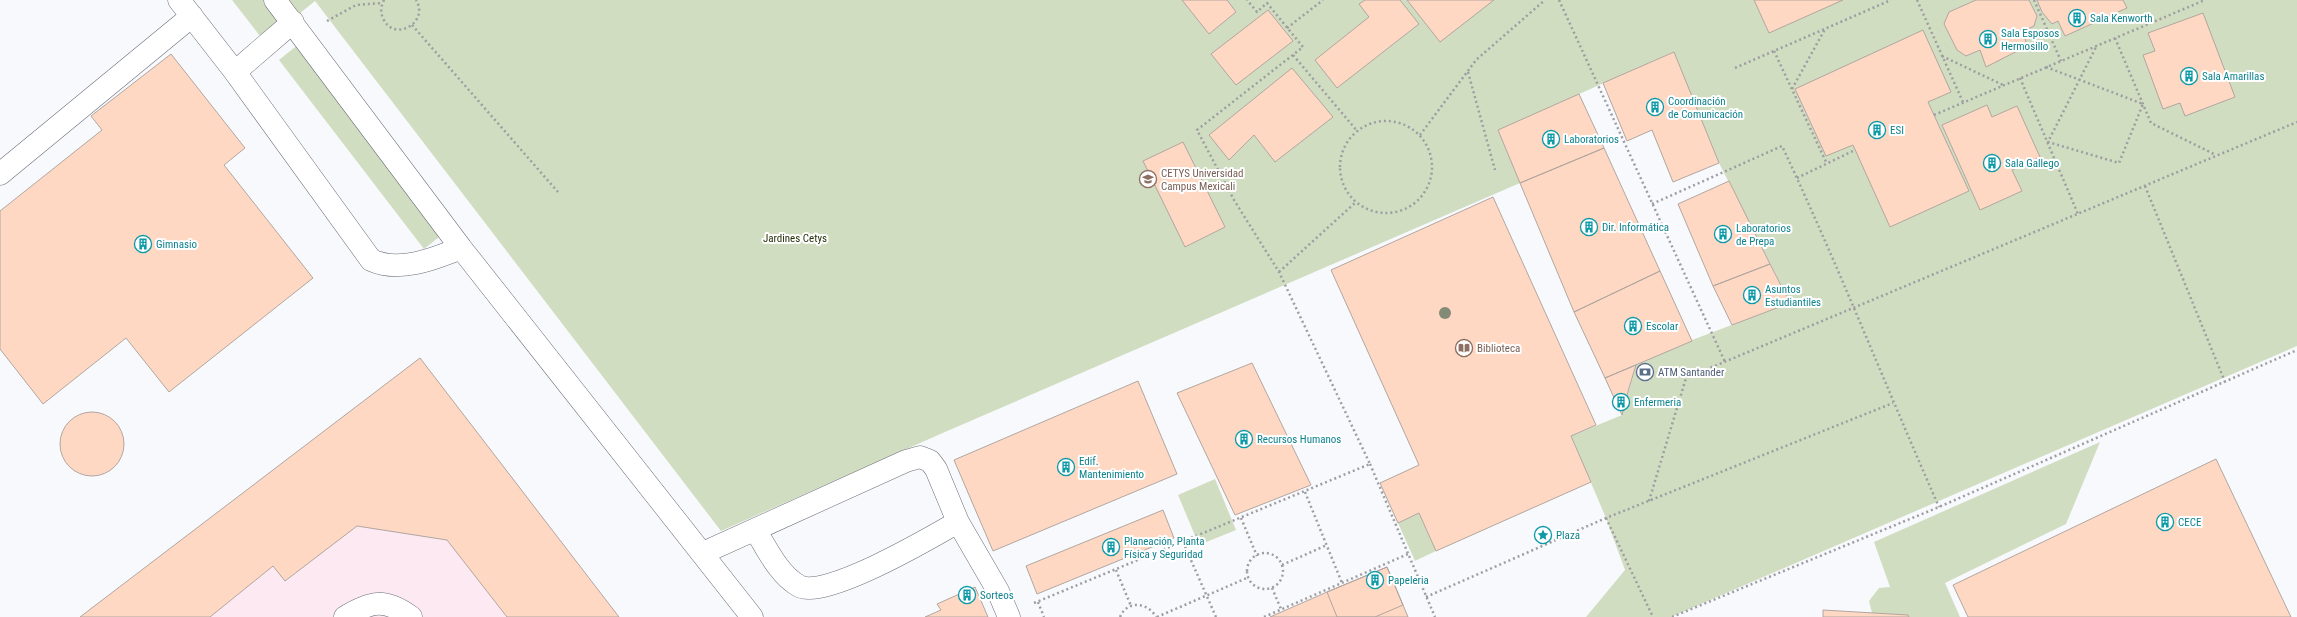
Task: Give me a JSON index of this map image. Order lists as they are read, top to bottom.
{
  "parks": ["Jardines Cetys"],
  "places": {
    "building": [
      "Sala Kenworth",
      "Sala Esposos Hermosillo",
      "Sala Amarillas",
      "Coordinación de Comunicación",
      "ESI",
      "Laboratorios",
      "Sala Gallego",
      "Dir. Informática",
      "Laboratorios de Prepa",
      "Gimnasio",
      "Asuntos Estudiantiles",
      "Escolar",
      "Enfermeria",
      "Recursos Humanos",
      "Edif. Mantenimiento",
      "CECE",
      "Planeación, Planta Física y Seguridad",
      "Papeleria",
      "Sorteos"
    ],
    "school or university": ["CETYS Universidad Campus Mexicali"],
    "library": ["Biblioteca"],
    "bank": ["ATM Santander"],
    "place": ["Plaza"]
  }
}
